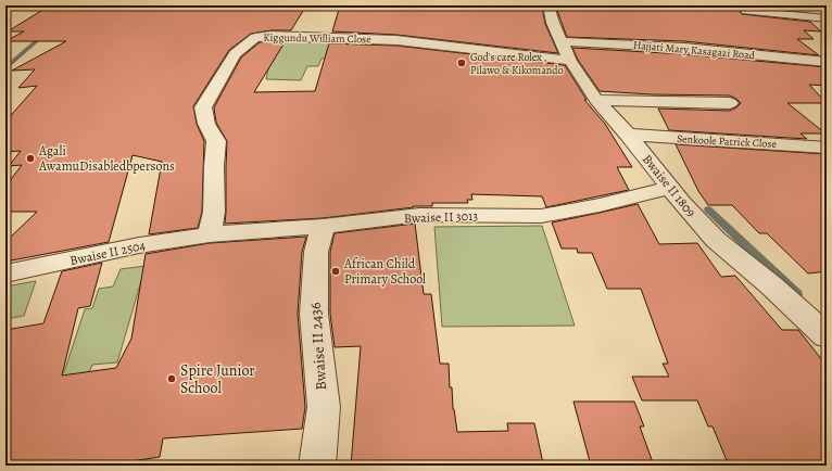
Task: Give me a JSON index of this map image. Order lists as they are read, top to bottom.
{
  "streets": {
    "street": [
      "Kiggundu William Close",
      "Hajjati Mary Kasagazi Road",
      "Senkoole Patrick Close",
      "Bwaise II 1809",
      "Bwaise II 3013",
      "Bwaise II 2504",
      "Bwaise II 2436"
    ]
  },
  "crossings": [
    ["Kiggundu William Close", "Bwaise II 1809"],
    ["Kiggundu William Close", "Bwaise II 3013"],
    ["Kiggundu William Close", "Bwaise II 2504"],
    ["Hajjati Mary Kasagazi Road", "Bwaise II 1809"],
    ["Senkoole Patrick Close", "Bwaise II 1809"],
    ["Bwaise II 1809", "Bwaise II 3013"],
    ["Bwaise II 3013", "Bwaise II 2504"],
    ["Bwaise II 3013", "Bwaise II 2436"]
  ],
  "places": [
    "God's care Rolex , Pilawo & Kikomando",
    "Agali AwamuDisabledbpersons",
    "African Child Primary School",
    "Spire Junior School"
  ]
}
